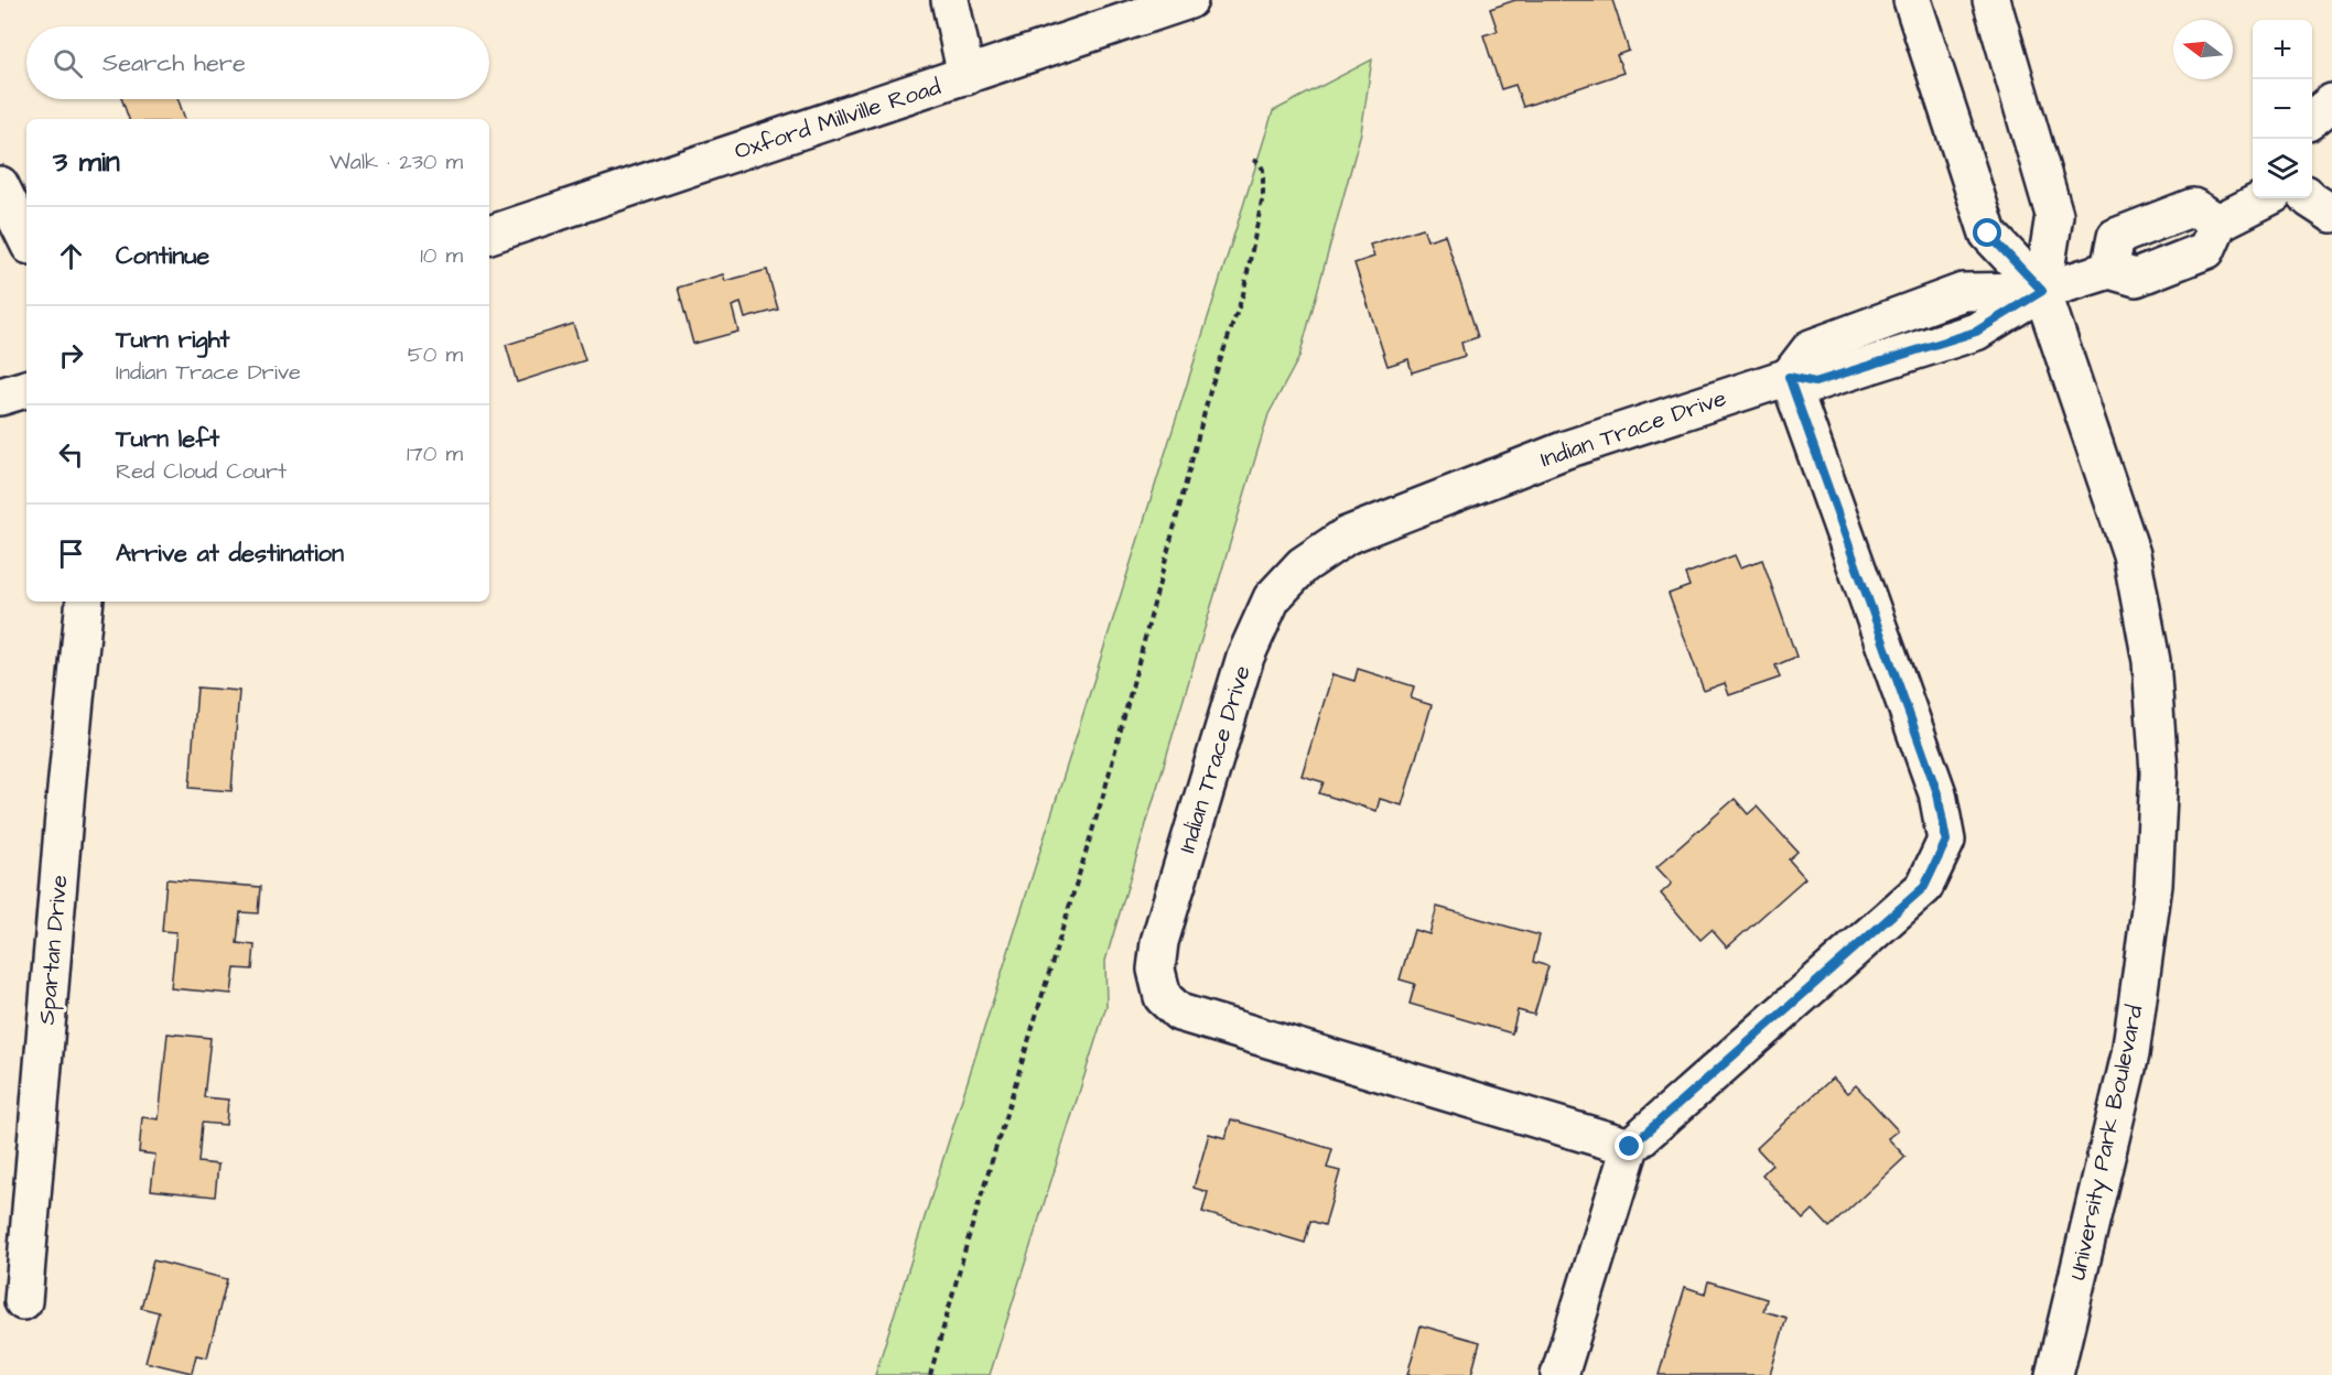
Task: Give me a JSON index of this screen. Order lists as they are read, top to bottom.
{
  "streets": {
    "main road": [
      "Oxford Millville Road",
      "Indian Trace Drive",
      "Spartan Drive",
      "University Park Boulevard"
    ]
  },
  "north": "left",
  "page": {
    "map_buttons": ["+", "−"],
    "search": "Search here",
    "heading": ["3 min", "Walk · 230 m"],
    "list": [
      ["Continue", "10 m"],
      ["Turn right", "Indian Trace Drive", "50 m"],
      ["Turn left", "Red Cloud Court", "170 m"],
      "Arrive at destination"
    ]
  }
}
